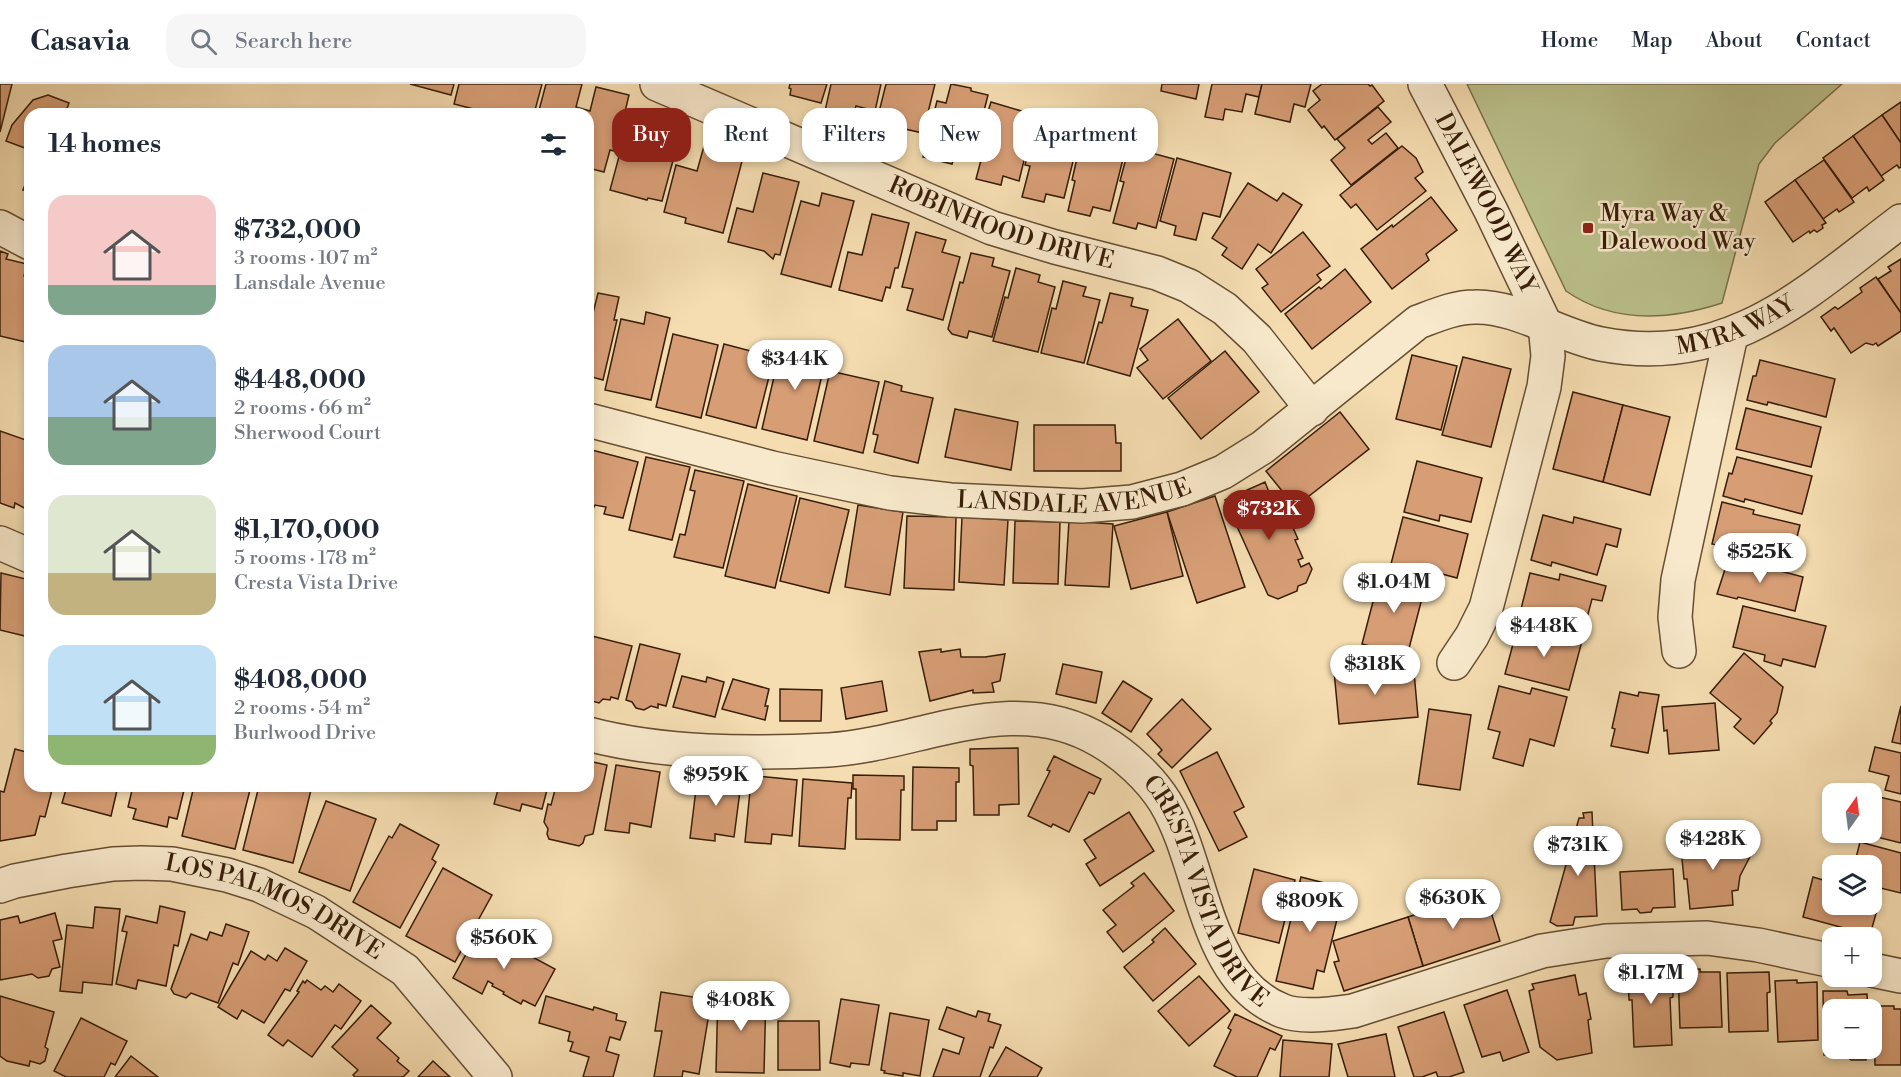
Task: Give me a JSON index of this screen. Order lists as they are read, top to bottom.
{
  "streets": {
    "street": [
      "DALEWOOD WAY",
      "ROBINHOOD DRIVE",
      "MYRA WAY",
      "LANSDALE AVENUE",
      "CRESTA VISTA DRIVE",
      "LOS PALMOS DRIVE"
    ]
  },
  "crossings": [
    ["DALEWOOD WAY", "MYRA WAY"],
    ["DALEWOOD WAY", "LANSDALE AVENUE"],
    ["ROBINHOOD DRIVE", "LANSDALE AVENUE"],
    ["MYRA WAY", "LANSDALE AVENUE"]
  ],
  "places": {
    "transit": ["Myra Way & Dalewood Way"]
  },
  "north": "top",
  "page": {
    "header": "Casavia",
    "search": "Search here",
    "nav": [
      "Home",
      "Map",
      "About",
      "Contact"
    ],
    "chip": [
      "Buy",
      "Rent",
      "Filters",
      "New",
      "Apartment"
    ],
    "heading": "14 homes",
    "list": [
      {
        "name": "$732,000",
        "note": "3 rooms · 107 m² · Lansdale Avenue"
      },
      {
        "name": "$448,000",
        "note": "2 rooms · 66 m² · Sherwood Court"
      },
      {
        "name": "$1,170,000",
        "note": "5 rooms · 178 m² · Cresta Vista Drive"
      },
      {
        "name": "$408,000",
        "note": "2 rooms · 54 m² · Burlwood Drive"
      }
    ],
    "price": [
      "$344K",
      "$732K",
      "$525K",
      "$1.04M",
      "$448K",
      "$318K",
      "$959K",
      "$428K",
      "$731K",
      "$630K",
      "$809K",
      "$560K",
      "$1.17M",
      "$408K"
    ],
    "map_buttons": ["+", "−"]
  }
}
